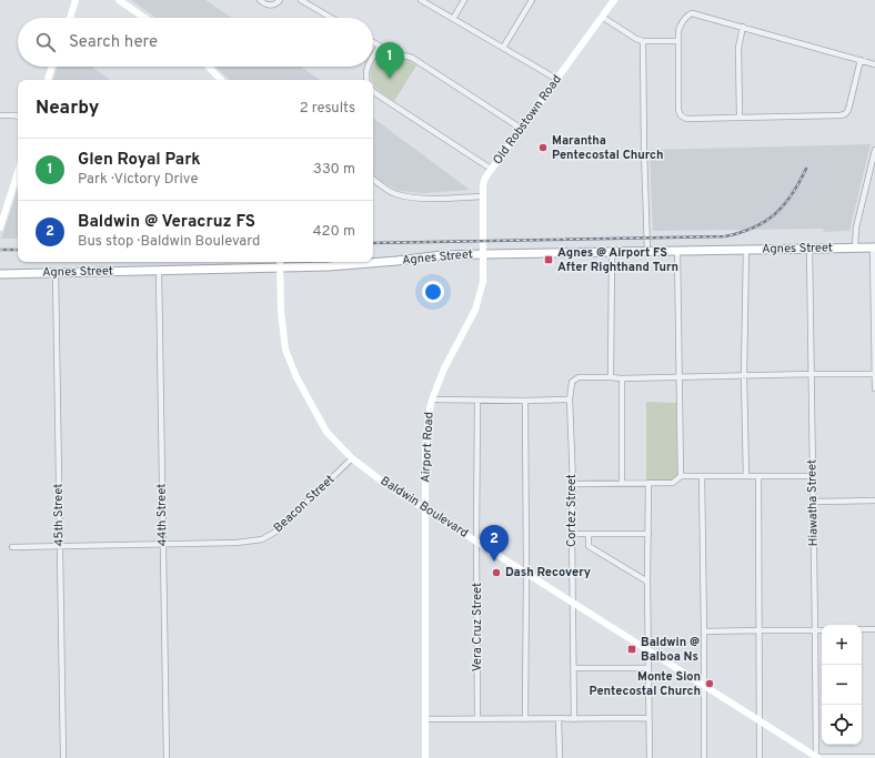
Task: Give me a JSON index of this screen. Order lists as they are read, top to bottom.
{
  "streets": {
    "main road": ["Agnes Street"],
    "street": [
      "Old Robstown Road",
      "Airport Road",
      "Hiawatha Street",
      "Beacon Street",
      "Baldwin Boulevard",
      "Cortez Street",
      "45th Street",
      "44th Street",
      "Vera Cruz Street"
    ]
  },
  "crossings": [
    ["Old Robstown Road", "Agnes Street"],
    ["Old Robstown Road", "Airport Road"],
    ["Agnes Street", "Airport Road"],
    ["Agnes Street", "Hiawatha Street"],
    ["Agnes Street", "Baldwin Boulevard"],
    ["Agnes Street", "45th Street"],
    ["Agnes Street", "44th Street"],
    ["Airport Road", "Baldwin Boulevard"],
    ["Hiawatha Street", "Baldwin Boulevard"],
    ["Beacon Street", "Baldwin Boulevard"],
    ["Beacon Street", "45th Street"],
    ["Beacon Street", "44th Street"],
    ["Baldwin Boulevard", "Cortez Street"],
    ["Baldwin Boulevard", "Vera Cruz Street"]
  ],
  "places": {
    "other": ["Marantha Pentecostal Church", "Dash Recovery", "Monte Sion Pentecostal Church"],
    "transit": ["Agnes @ Airport FS After Righthand Turn", "Baldwin @ Balboa Ns"]
  },
  "page": {
    "search": "Search here",
    "pins": ["1", "2"],
    "heading": ["Nearby", "2 results"],
    "list": [
      {
        "mark": "1",
        "name": "Glen Royal Park",
        "note": "Park · Victory Drive",
        "value": "330 m"
      },
      {
        "mark": "2",
        "name": "Baldwin @ Veracruz FS",
        "note": "Bus stop · Baldwin Boulevard",
        "value": "420 m"
      }
    ],
    "map_buttons": ["+", "−"]
  }
}
